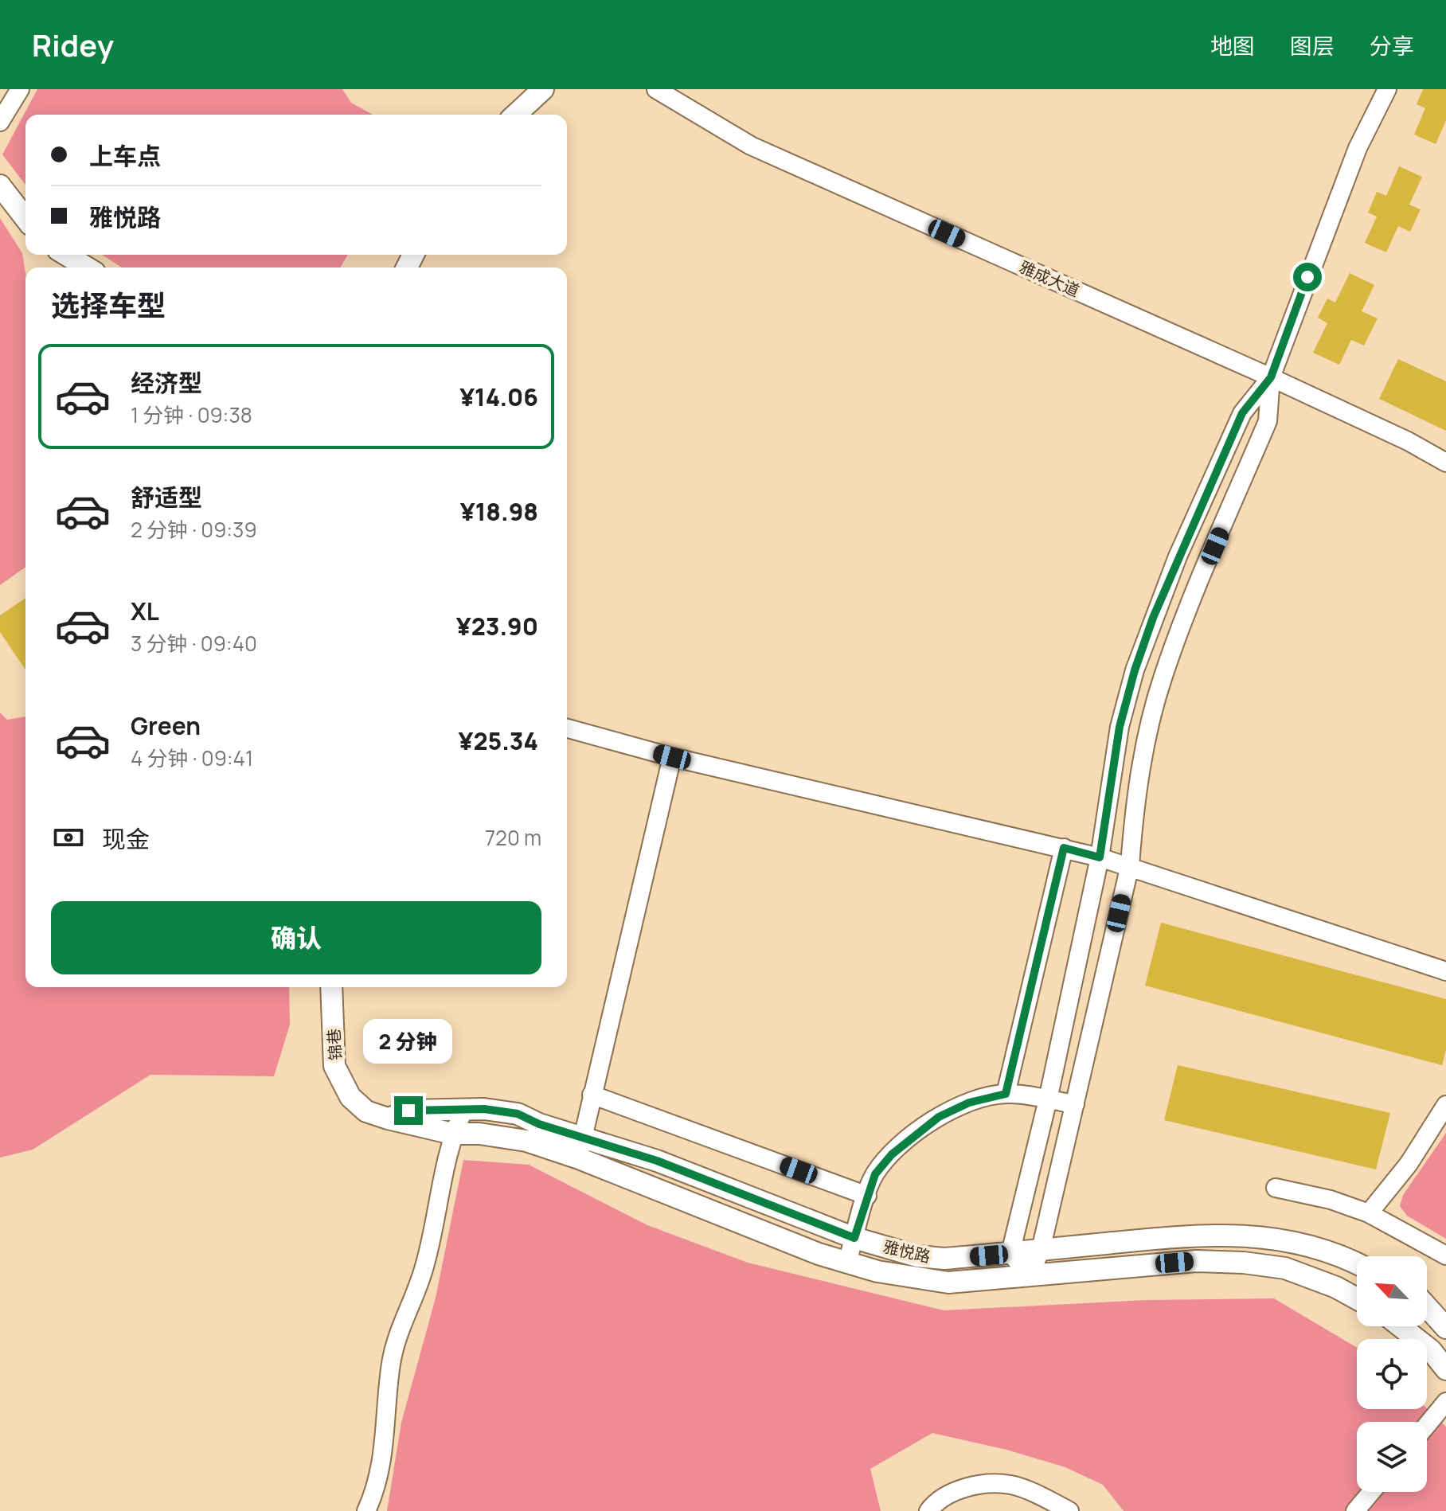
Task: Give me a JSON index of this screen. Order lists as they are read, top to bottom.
{
  "streets": {
    "street": ["雅成大道", "锦巷", "雅悦路"]
  },
  "crossings": [
    ["锦巷", "雅悦路"]
  ],
  "north": "top left",
  "page": {
    "header": "Ridey",
    "nav": ["地图", "图层", "分享"],
    "banner": ["上车点", "雅悦路"],
    "heading": "选择车型",
    "list": [
      {
        "name": "经济型",
        "note": "1 分钟 · 09:38",
        "value": "¥14.06"
      },
      {
        "name": "舒适型",
        "note": "2 分钟 · 09:39",
        "value": "¥18.98"
      },
      {
        "name": "XL",
        "note": "3 分钟 · 09:40",
        "value": "¥23.90"
      },
      {
        "name": "Green",
        "note": "4 分钟 · 09:41",
        "value": "¥25.34"
      }
    ],
    "pay": ["现金", "720 m"],
    "buttons": "确认",
    "bubble": "2 分钟"
  }
}
